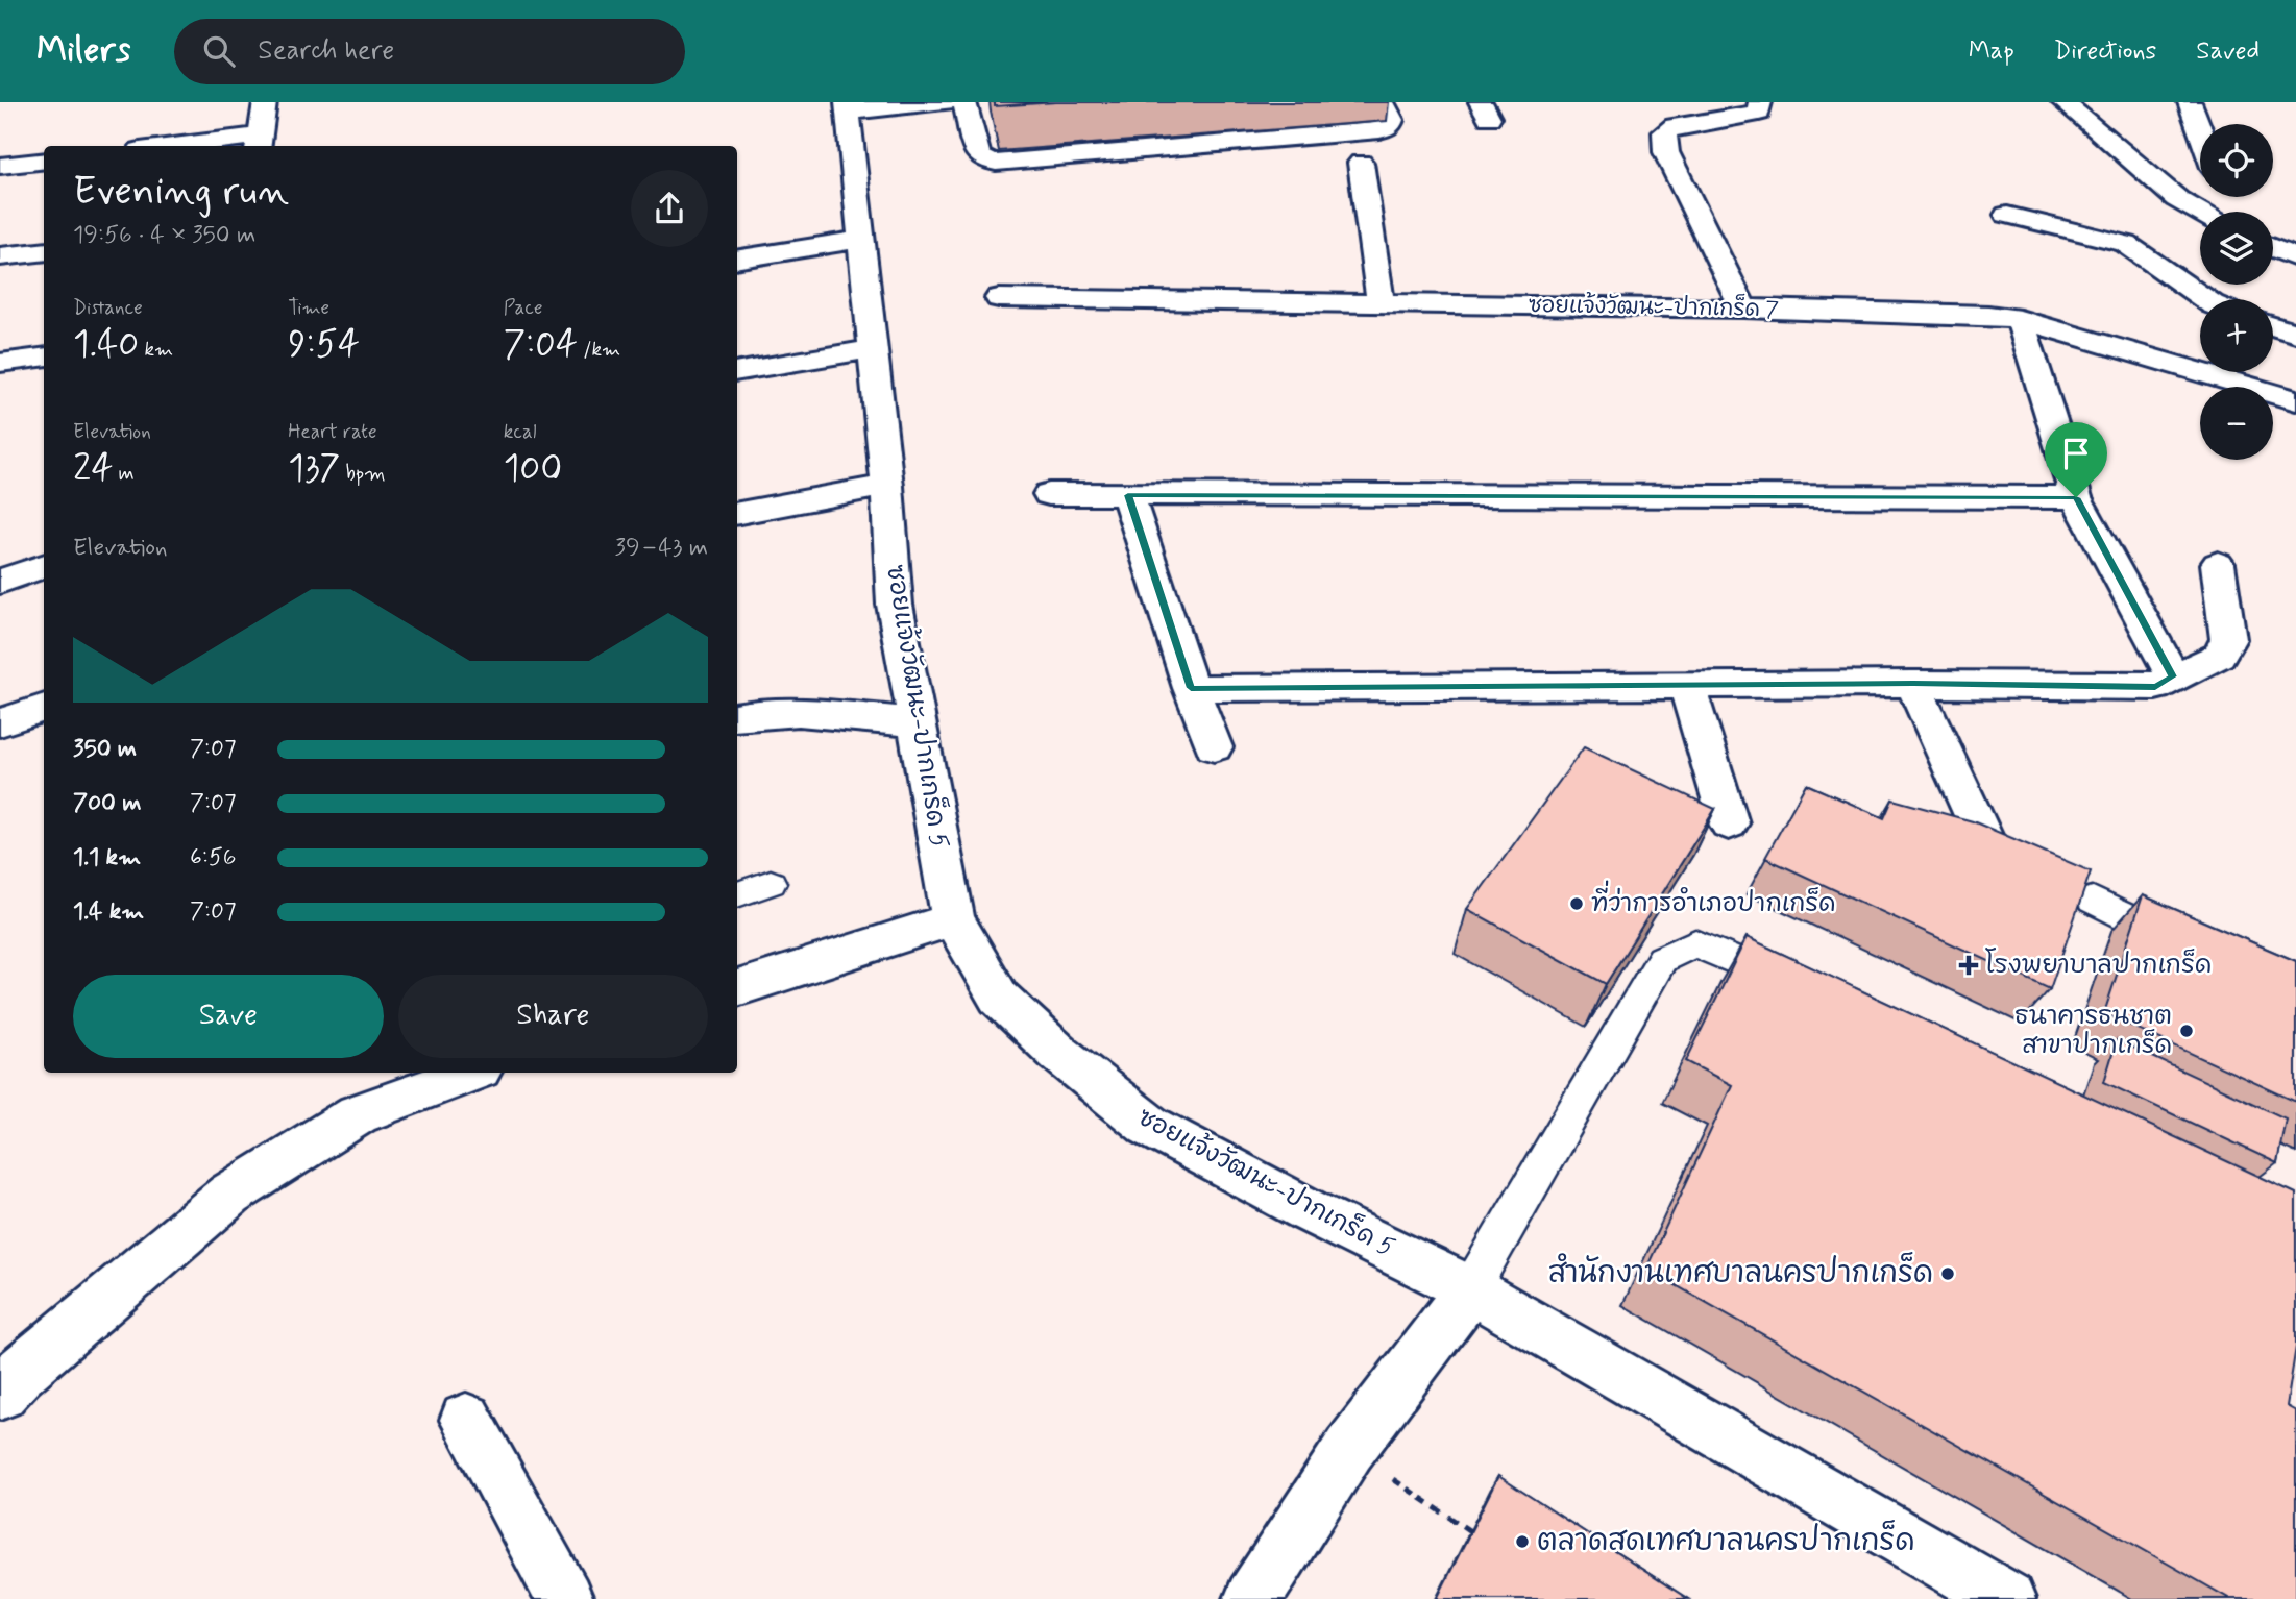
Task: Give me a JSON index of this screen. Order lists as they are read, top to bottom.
{
  "streets": {
    "street": ["ซอยแจ้งวัฒนะ-ปากเกร็ด 7", "ซอยแจ้งวัฒนะ-ปากเกร็ด 5"]
  },
  "places": {
    "other": [
      "ที่ว่าการอำเภอปากเกร็ด",
      "ธนาคารธนชาต สาขาปากเกร็ด",
      "สำนักงานเทศบาลนครปากเกร็ด",
      "ตลาดสดเทศบาลนครปากเกร็ด"
    ],
    "health": ["โรงพยาบาลปากเกร็ด"]
  },
  "page": {
    "header": "Milers",
    "search": "Search here",
    "nav": ["Map", "Directions", "Saved"],
    "map_buttons": ["+", "−"],
    "heading": ["Evening run", "19:56 · 4 × 350 m"],
    "stats": [
      ["Distance", "1.40 km"],
      ["Time", "9:54"],
      ["Pace", "7:04 /km"],
      ["Elevation", "24 m"],
      ["Heart rate", "137 bpm"],
      ["kcal", "100"]
    ],
    "chart": ["Elevation", "39–43 m"],
    "list": [
      {
        "name": "350 m",
        "note": "7:07"
      },
      {
        "name": "700 m",
        "note": "7:07"
      },
      {
        "name": "1.1 km",
        "note": "6:56"
      },
      {
        "name": "1.4 km",
        "note": "7:07"
      }
    ],
    "buttons": ["Save", "Share"]
  }
}
